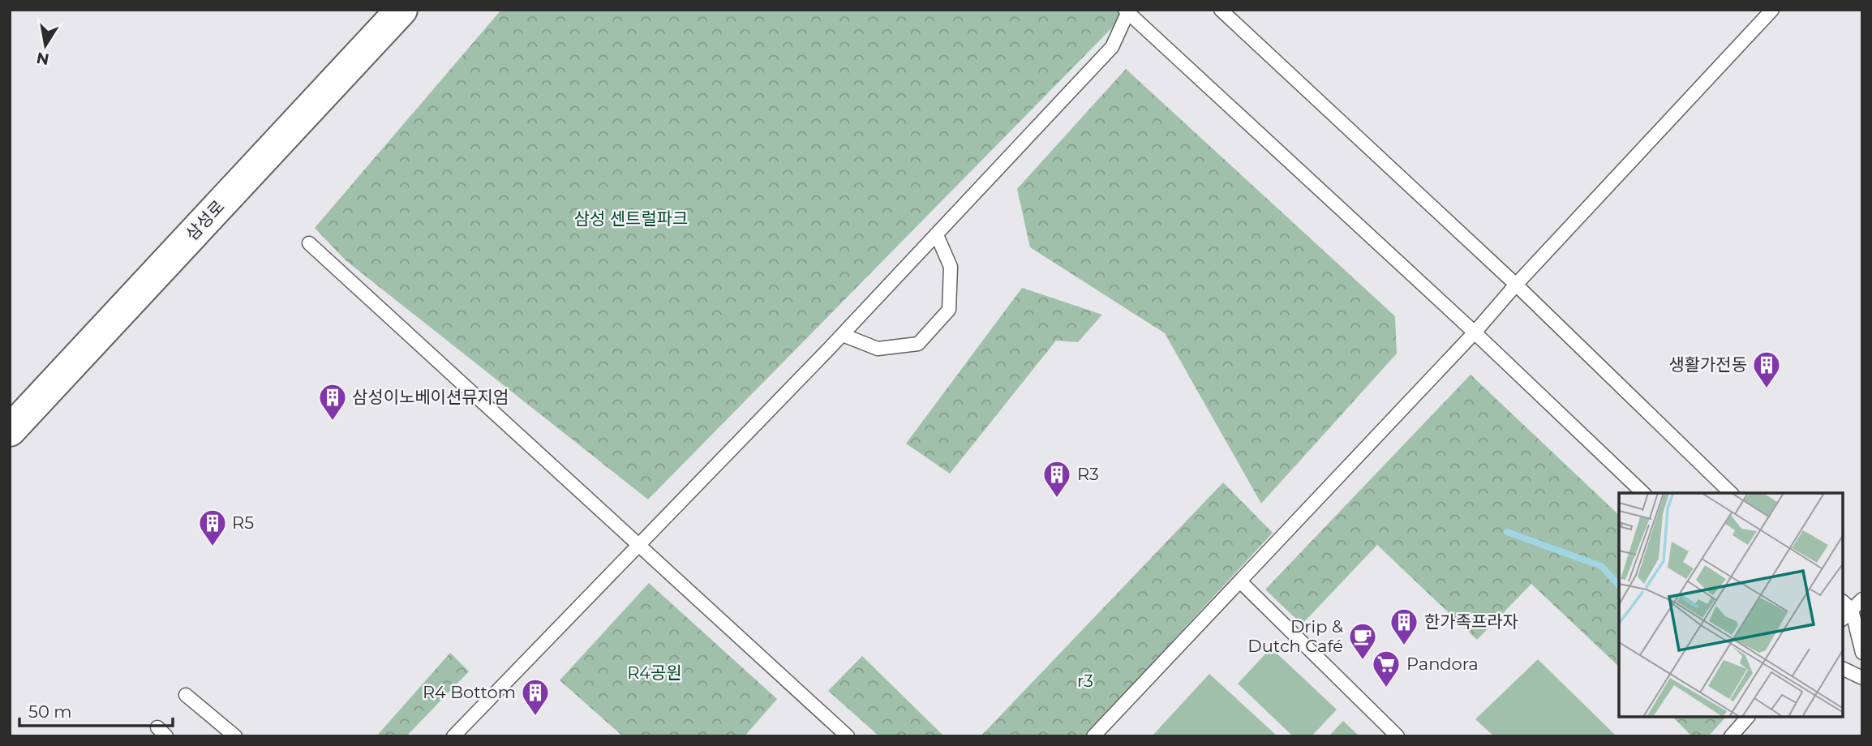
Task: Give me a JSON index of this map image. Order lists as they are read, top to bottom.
{
  "streets": {
    "street": ["삼성로"]
  },
  "parks": ["삼성 센트럴파크", "R4공원", "r3"],
  "places": {
    "building": [
      "생활가전동",
      "삼성이노베이션뮤지엄",
      "R3",
      "R5",
      "한가족프라자",
      "R4 Bottom"
    ],
    "cafe": ["Drip & Dutch Café"],
    "supermarket": ["Pandora"]
  },
  "scale_bar": "50 m",
  "north": "bottom"
}
